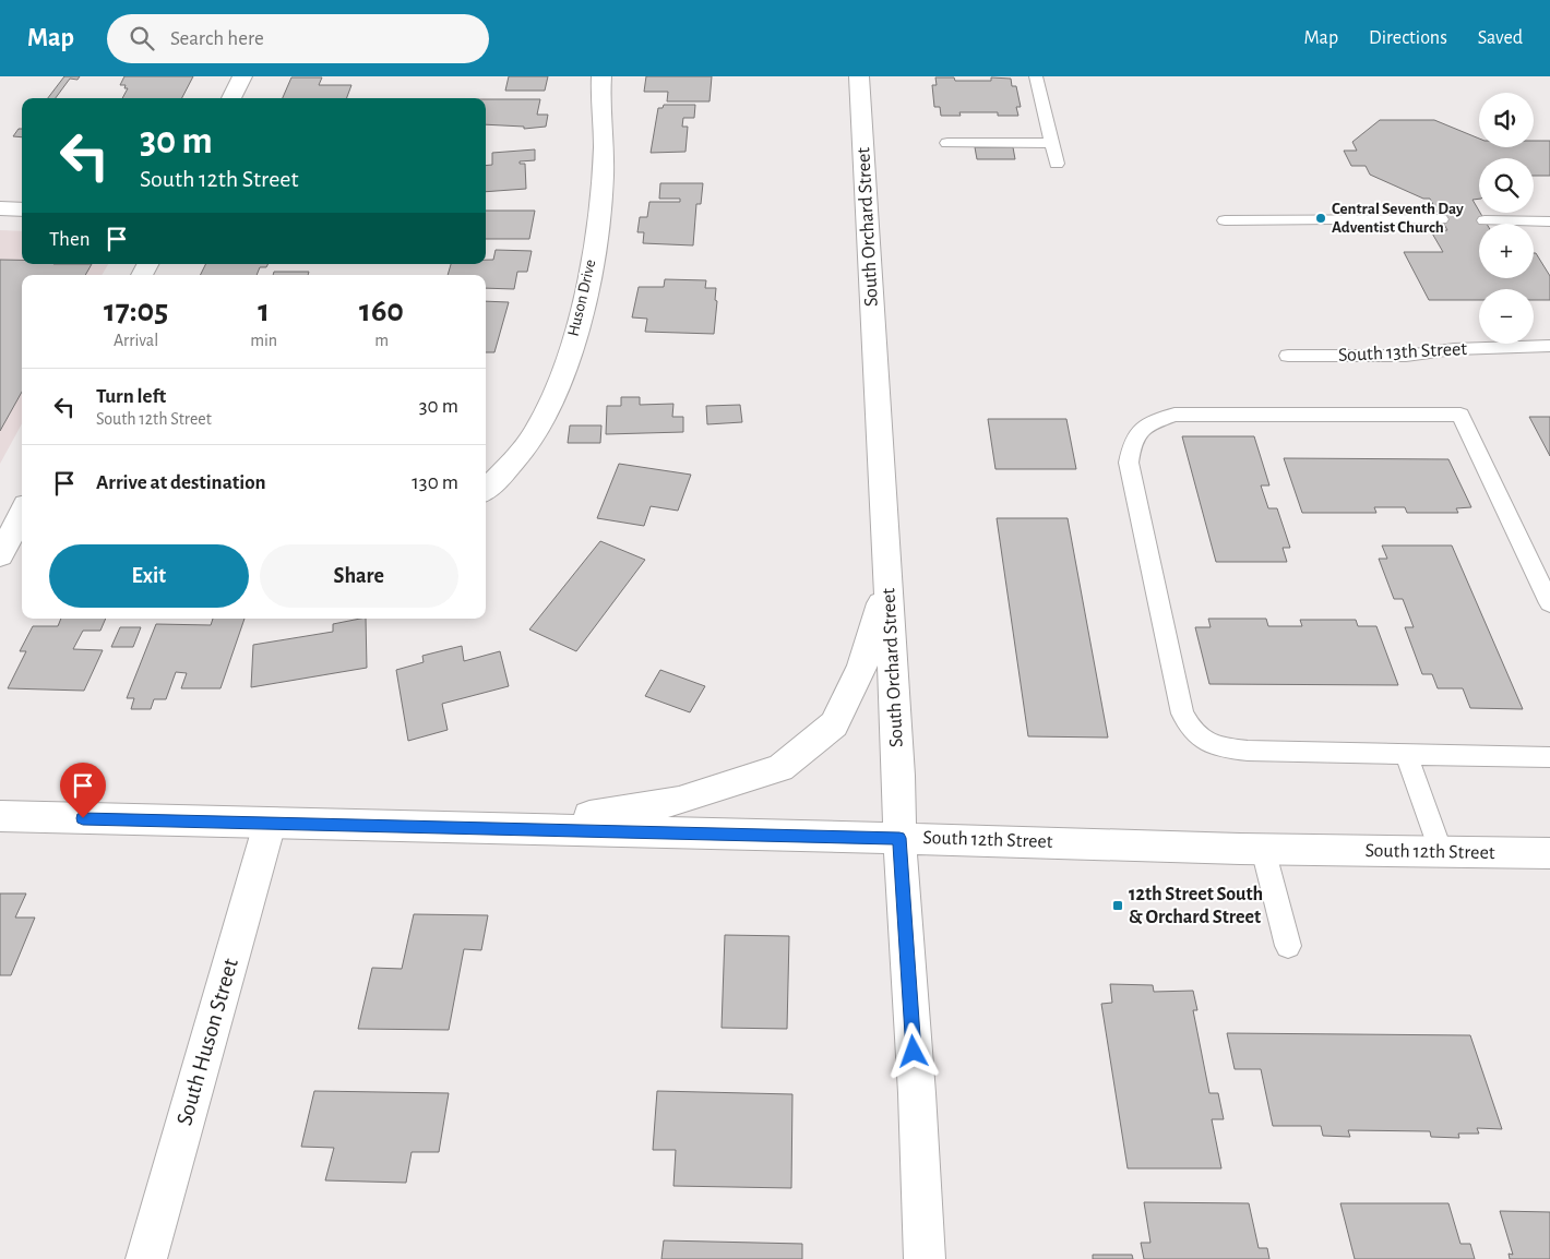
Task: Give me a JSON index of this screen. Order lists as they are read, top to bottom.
{
  "streets": {
    "street": [
      "South Orchard Street",
      "Huson Drive",
      "South 12th Street",
      "South Huson Street"
    ],
    "lane": ["South 13th Street"]
  },
  "crossings": [
    ["South Orchard Street", "South 12th Street"],
    ["South 12th Street", "South Huson Street"]
  ],
  "places": {
    "other": ["Central Seventh Day Adventist Church"],
    "transit": ["12th Street South & Orchard Street"]
  },
  "page": {
    "header": "Map",
    "search": "Search here",
    "nav": ["Map", "Directions", "Saved"],
    "map_buttons": ["+", "−"],
    "turn": ["30 m", "South 12th Street"],
    "then": "Then",
    "eta": [
      "17:05",
      "Arrival",
      "1",
      "min",
      "160",
      "m"
    ],
    "list": [
      {
        "name": "Turn left",
        "note": "South 12th Street",
        "value": "30 m"
      },
      {
        "name": "Arrive at destination",
        "value": "130 m"
      }
    ],
    "buttons": ["Exit", "Share"]
  }
}
